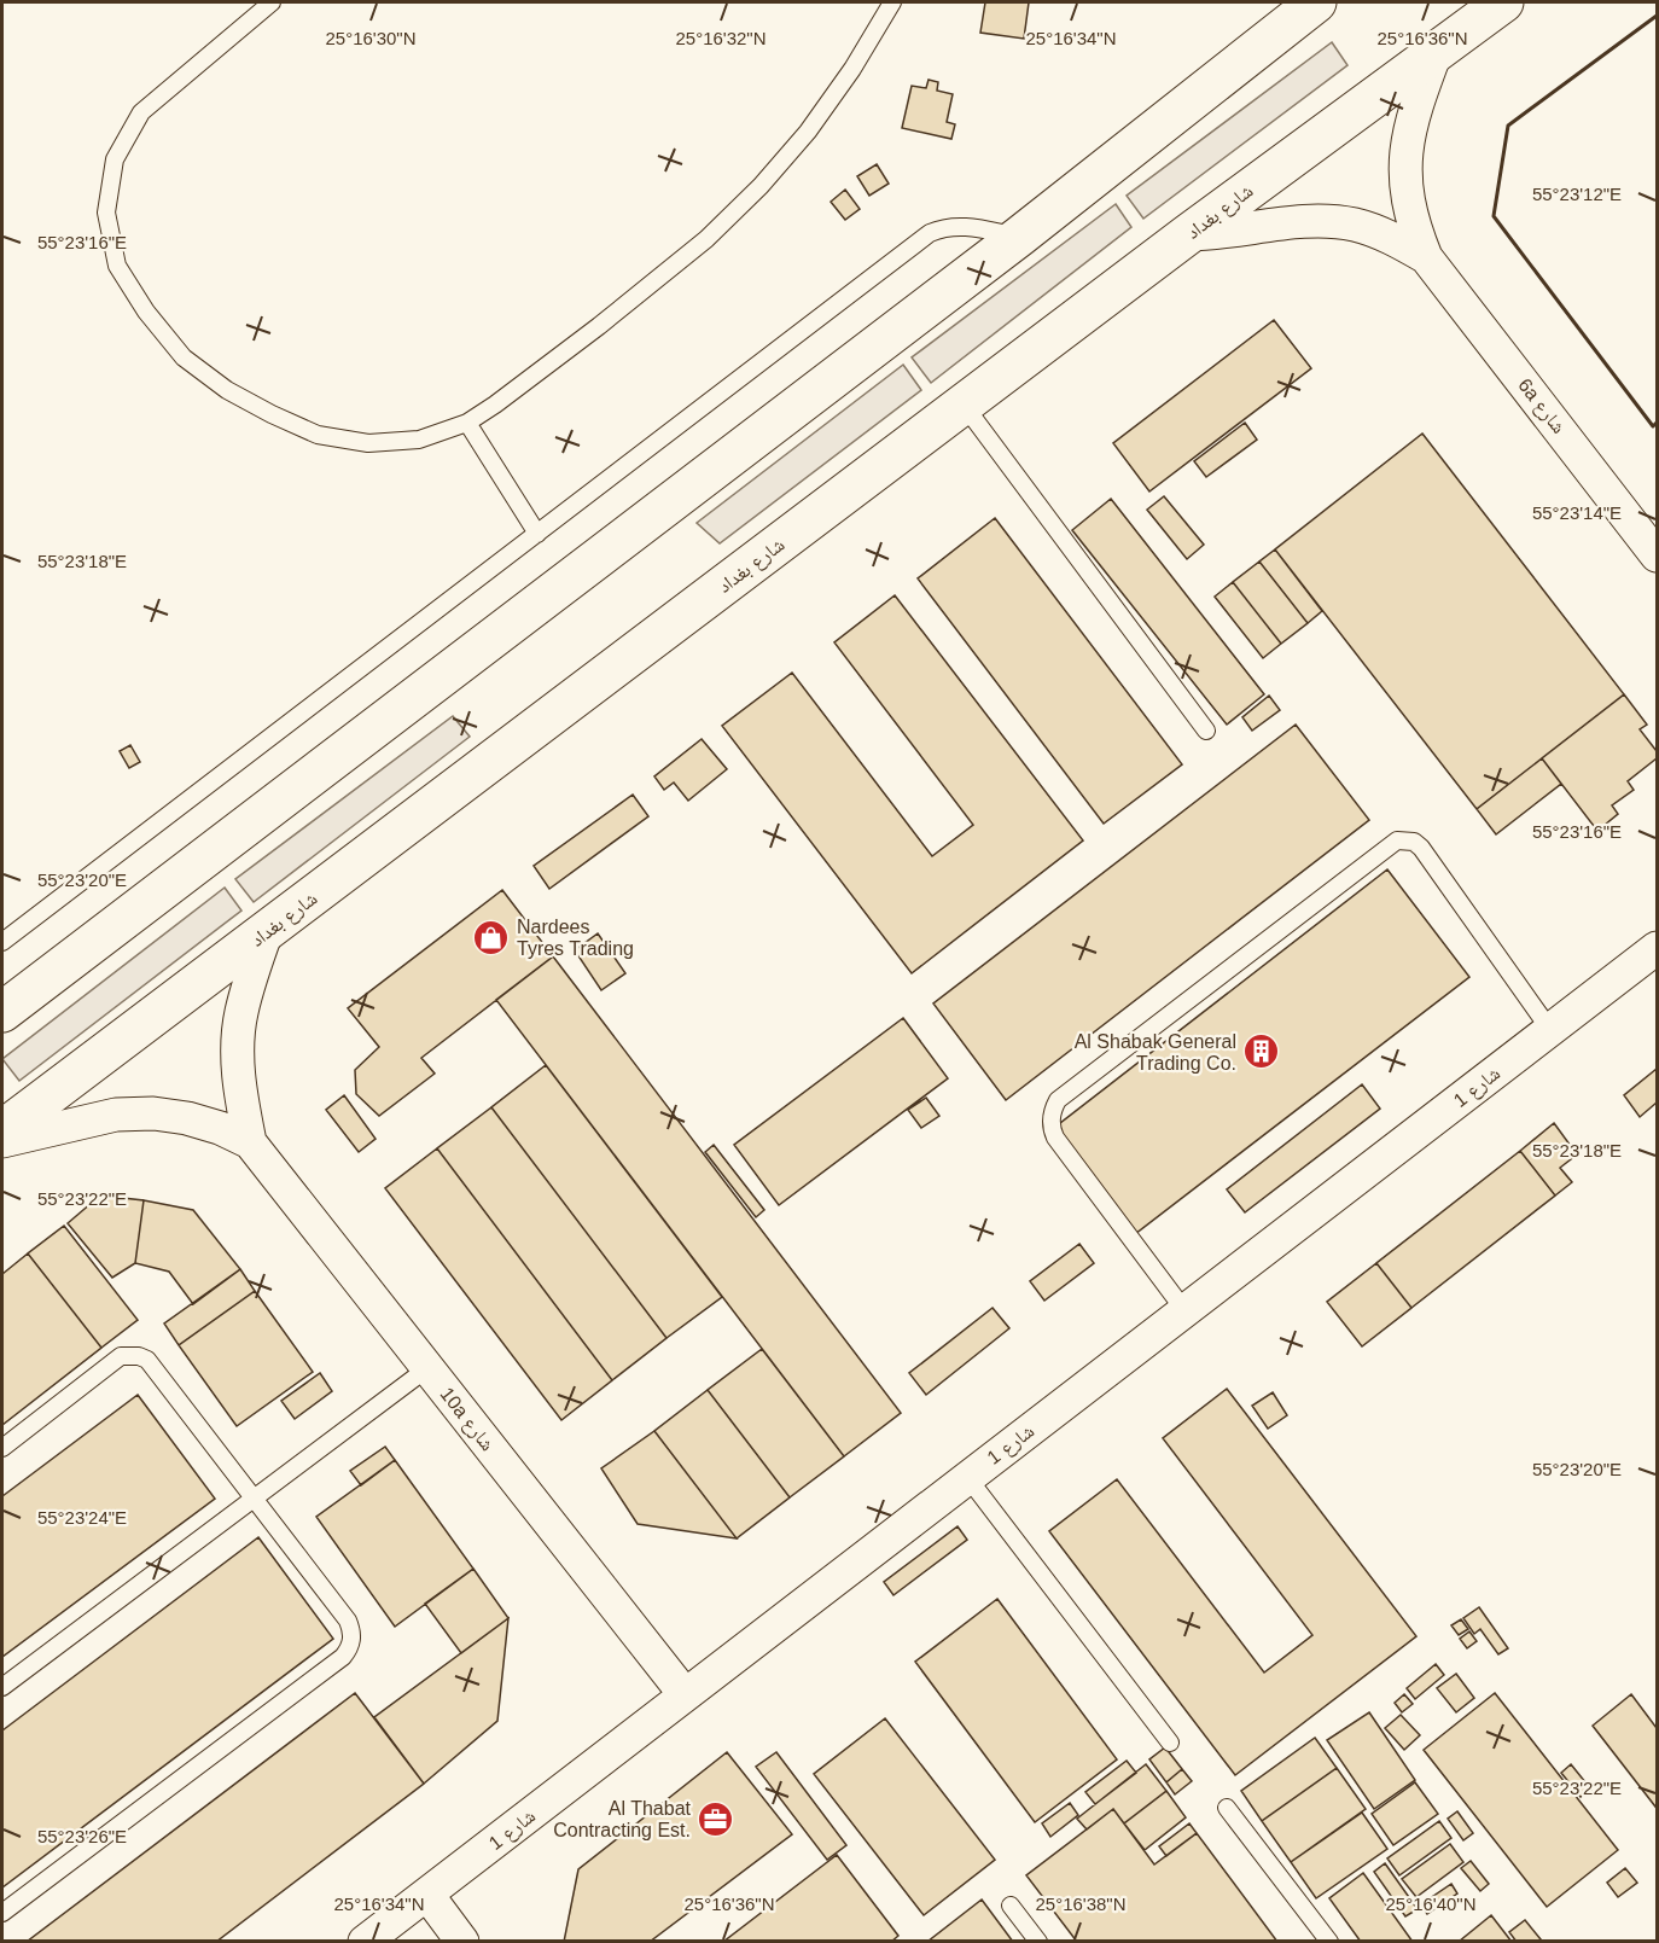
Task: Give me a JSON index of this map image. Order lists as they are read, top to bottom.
{
  "streets": {
    "main road": ["شارع بغداد"],
    "street": ["6a شارع", "شارع 1", "10a شارع"]
  },
  "crossings": [
    ["شارع بغداد", "6a شارع"],
    ["شارع بغداد", "10a شارع"],
    ["شارع 1", "10a شارع"]
  ],
  "places": {
    "shop": ["Nardees Tyres Trading"],
    "building": ["Al Shabak General Trading Co."],
    "office": ["Al Thabat Contracting Est."]
  },
  "coordinates": [
    "25°16'32\"N",
    "25°16'34\"N",
    "25°16'36\"N",
    "25°16'30\"N",
    "55°23'12\"E",
    "55°23'16\"E",
    "55°23'14\"E",
    "55°23'18\"E",
    "55°23'20\"E",
    "55°23'22\"E",
    "55°23'24\"E",
    "55°23'26\"E",
    "25°16'38\"N",
    "25°16'40\"N"
  ]
}
